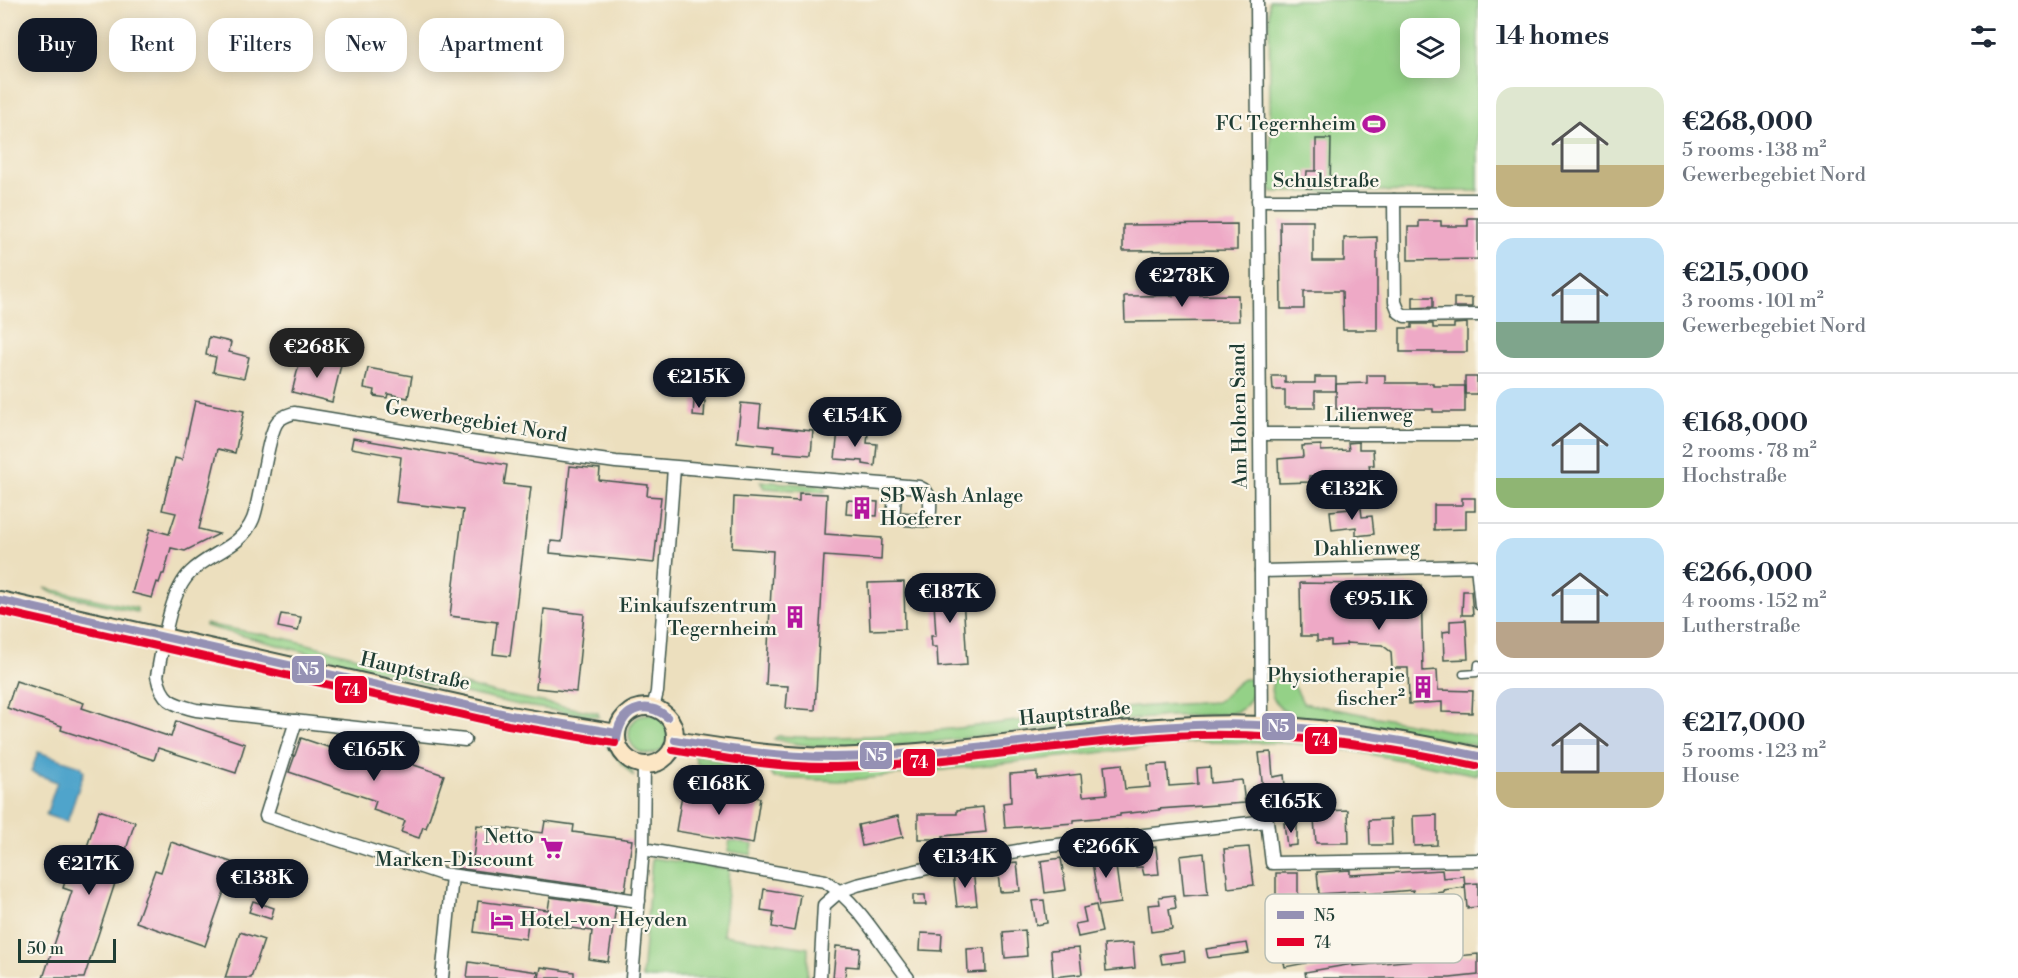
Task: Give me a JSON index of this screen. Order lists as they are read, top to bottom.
{
  "streets": {
    "main road": ["Hauptstraße"],
    "street": [
      "Schulstraße",
      "Lilienweg",
      "Am Hohen Sand",
      "Gewerbegebiet Nord",
      "Dahlienweg"
    ]
  },
  "crossings": [
    ["Schulstraße", "Am Hohen Sand"],
    ["Lilienweg", "Am Hohen Sand"],
    ["Am Hohen Sand", "Dahlienweg"],
    ["Am Hohen Sand", "Hauptstraße"],
    ["Gewerbegebiet Nord", "Hauptstraße"]
  ],
  "places": {
    "sports": ["FC Tegernheim"],
    "building": ["SB Wash Anlage Hoeferer", "Einkaufszentrum Tegernheim", "Physiotherapie fischer²"],
    "supermarket": ["Netto Marken-Discount"],
    "hotel": ["Hotel-von-Heyden"]
  },
  "lines": ["transit line N5", "transit line 74"],
  "legend": ["N5", "74"],
  "scale_bar": "50 m",
  "page": {
    "heading": "14 homes",
    "chip": [
      "Buy",
      "Rent",
      "Filters",
      "New",
      "Apartment"
    ],
    "list": [
      {
        "name": "€268,000",
        "note": "5 rooms · 138 m² · Gewerbegebiet Nord"
      },
      {
        "name": "€215,000",
        "note": "3 rooms · 101 m² · Gewerbegebiet Nord"
      },
      {
        "name": "€168,000",
        "note": "2 rooms · 78 m² · Hochstraße"
      },
      {
        "name": "€266,000",
        "note": "4 rooms · 152 m² · Lutherstraße"
      },
      {
        "name": "€217,000",
        "note": "5 rooms · 123 m² · House"
      }
    ],
    "price": [
      "€278K",
      "€268K",
      "€215K",
      "€154K",
      "€132K",
      "€187K",
      "€95.1K",
      "€165K",
      "€168K",
      "€165K",
      "€266K",
      "€134K",
      "€217K",
      "€138K"
    ],
    "scale": "50 m"
  }
}
